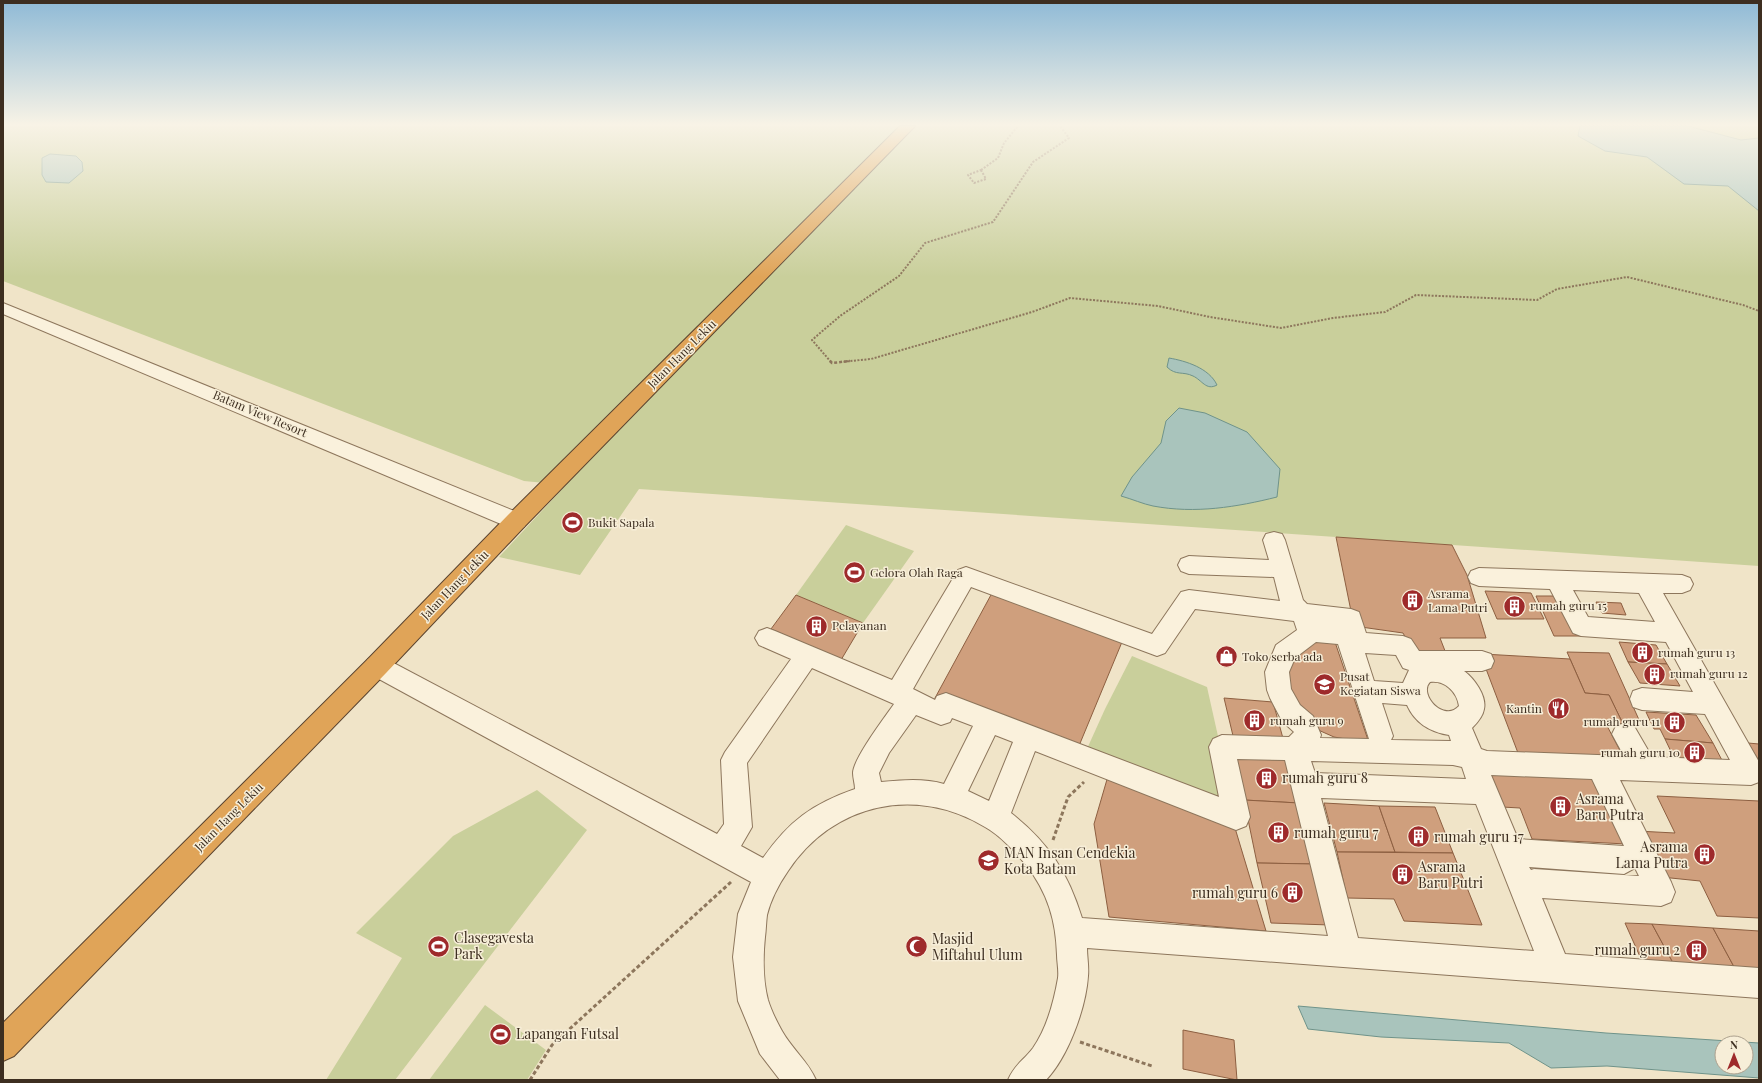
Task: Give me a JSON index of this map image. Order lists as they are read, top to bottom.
{
  "streets": {
    "highway": ["Jalan Hang Lekiu"],
    "street": ["Batam View Resort"]
  },
  "crossings": [
    ["Jalan Hang Lekiu", "Batam View Resort"]
  ],
  "places": {
    "sports": [
      "Bukit Sapala",
      "Gelora Olah Raga",
      "Clasegavesta Park",
      "Lapangan Futsal"
    ],
    "building": [
      "Asrama Lama Putri",
      "rumah guru 15",
      "Pelayanan",
      "rumah guru 13",
      "rumah guru 12",
      "rumah guru 9",
      "rumah guru 11",
      "rumah guru 10",
      "rumah guru 8",
      "Asrama Baru Putra",
      "rumah guru 7",
      "rumah guru 17",
      "Asrama Lama Putra",
      "Asrama Baru Putri",
      "rumah guru 6",
      "rumah guru 2"
    ],
    "shop": ["Toko serba ada"],
    "school or university": ["Pusat Kegiatan Siswa", "MAN Insan Cendekia Kota Batam"],
    "restaurant": ["Kantin"],
    "mosque": ["Masjid Miftahul Ulum"]
  },
  "north": "top"
}
